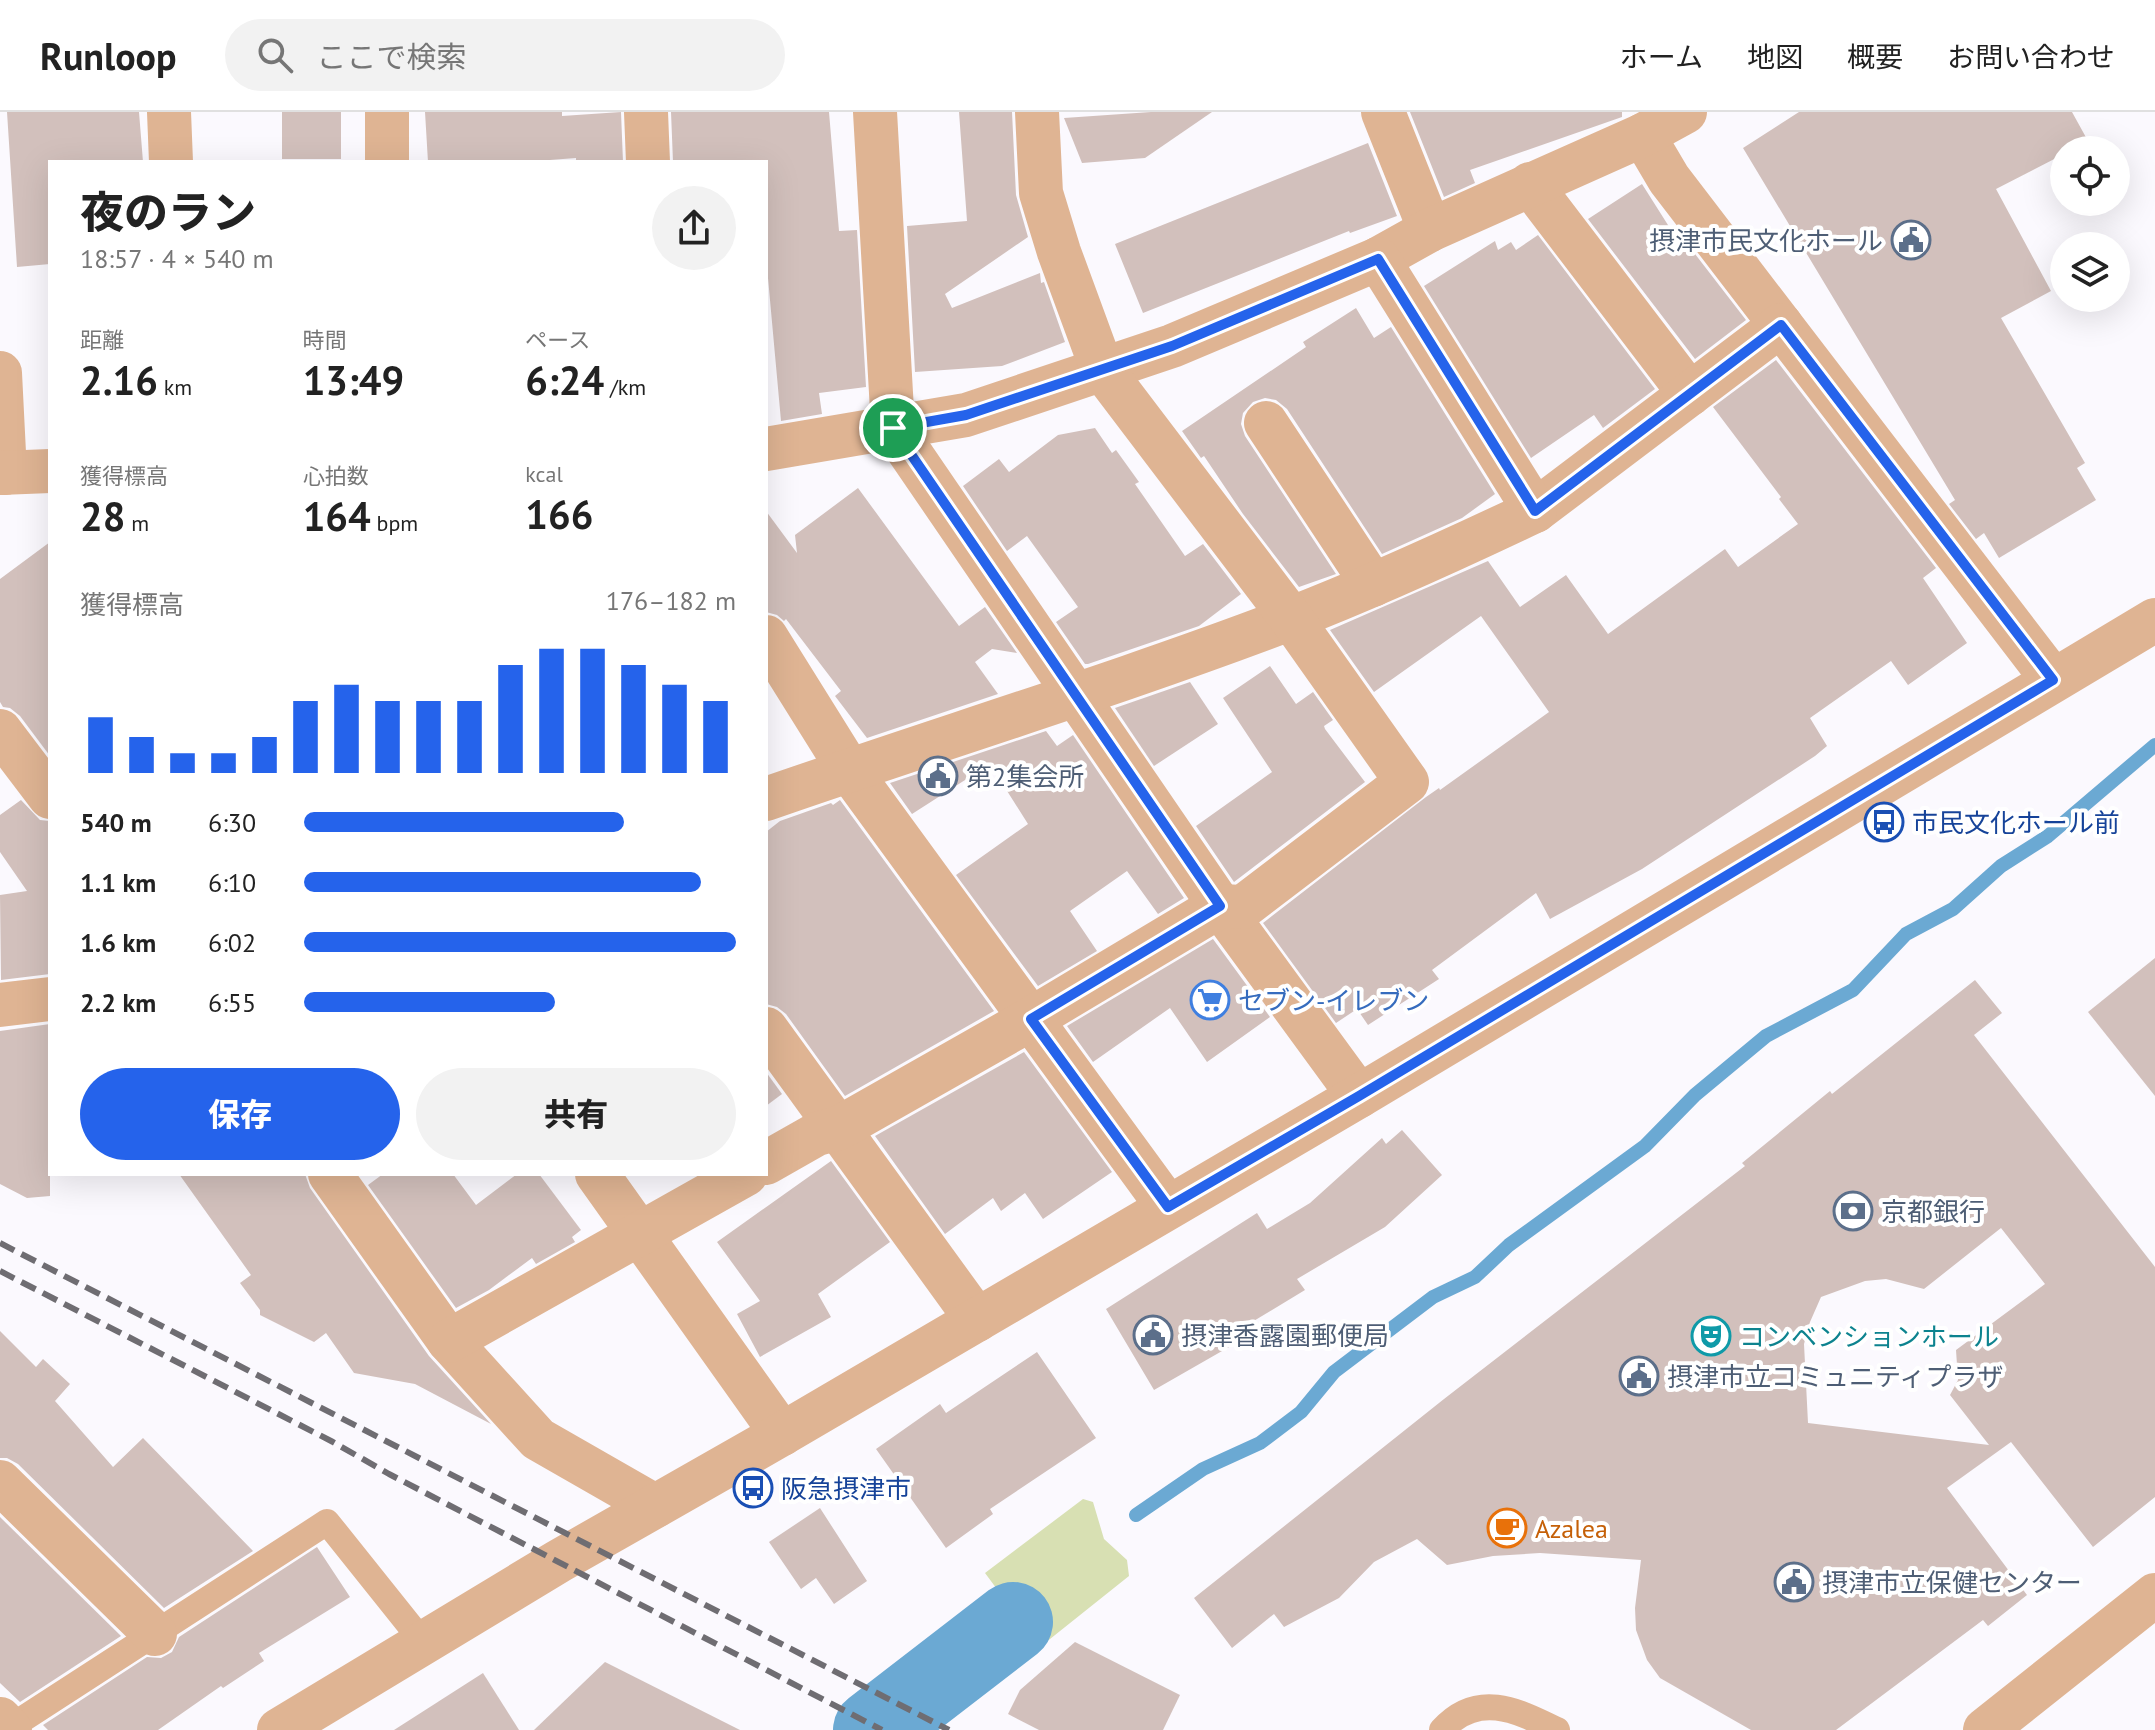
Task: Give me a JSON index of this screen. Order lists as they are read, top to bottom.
{
  "places": {
    "public building": [
      "摂津市民文化ホール",
      "第2集会所",
      "摂津香露園郵便局",
      "摂津市立コミュニティプラザ",
      "摂津市立保健センター"
    ],
    "bus stop": ["市民文化ホール前", "阪急摂津市"],
    "supermarket": ["セブン-イレブン"],
    "bank": ["京都銀行"],
    "theatre": ["コンベンションホール"],
    "cafe": ["Azalea"]
  },
  "page": {
    "header": "Runloop",
    "search": "ここで検索",
    "nav": [
      "ホーム",
      "地図",
      "概要",
      "お問い合わせ"
    ],
    "heading": ["夜のラン", "18:57 · 4 × 540 m"],
    "stats": [
      ["距離", "2.16 km"],
      ["時間", "13:49"],
      ["ペース", "6:24 /km"],
      ["獲得標高", "28 m"],
      ["心拍数", "164 bpm"],
      ["kcal", "166"]
    ],
    "chart": ["獲得標高", "176–182 m"],
    "list": [
      {
        "name": "540 m",
        "note": "6:30"
      },
      {
        "name": "1.1 km",
        "note": "6:10"
      },
      {
        "name": "1.6 km",
        "note": "6:02"
      },
      {
        "name": "2.2 km",
        "note": "6:55"
      }
    ],
    "buttons": ["保存", "共有"]
  }
}
